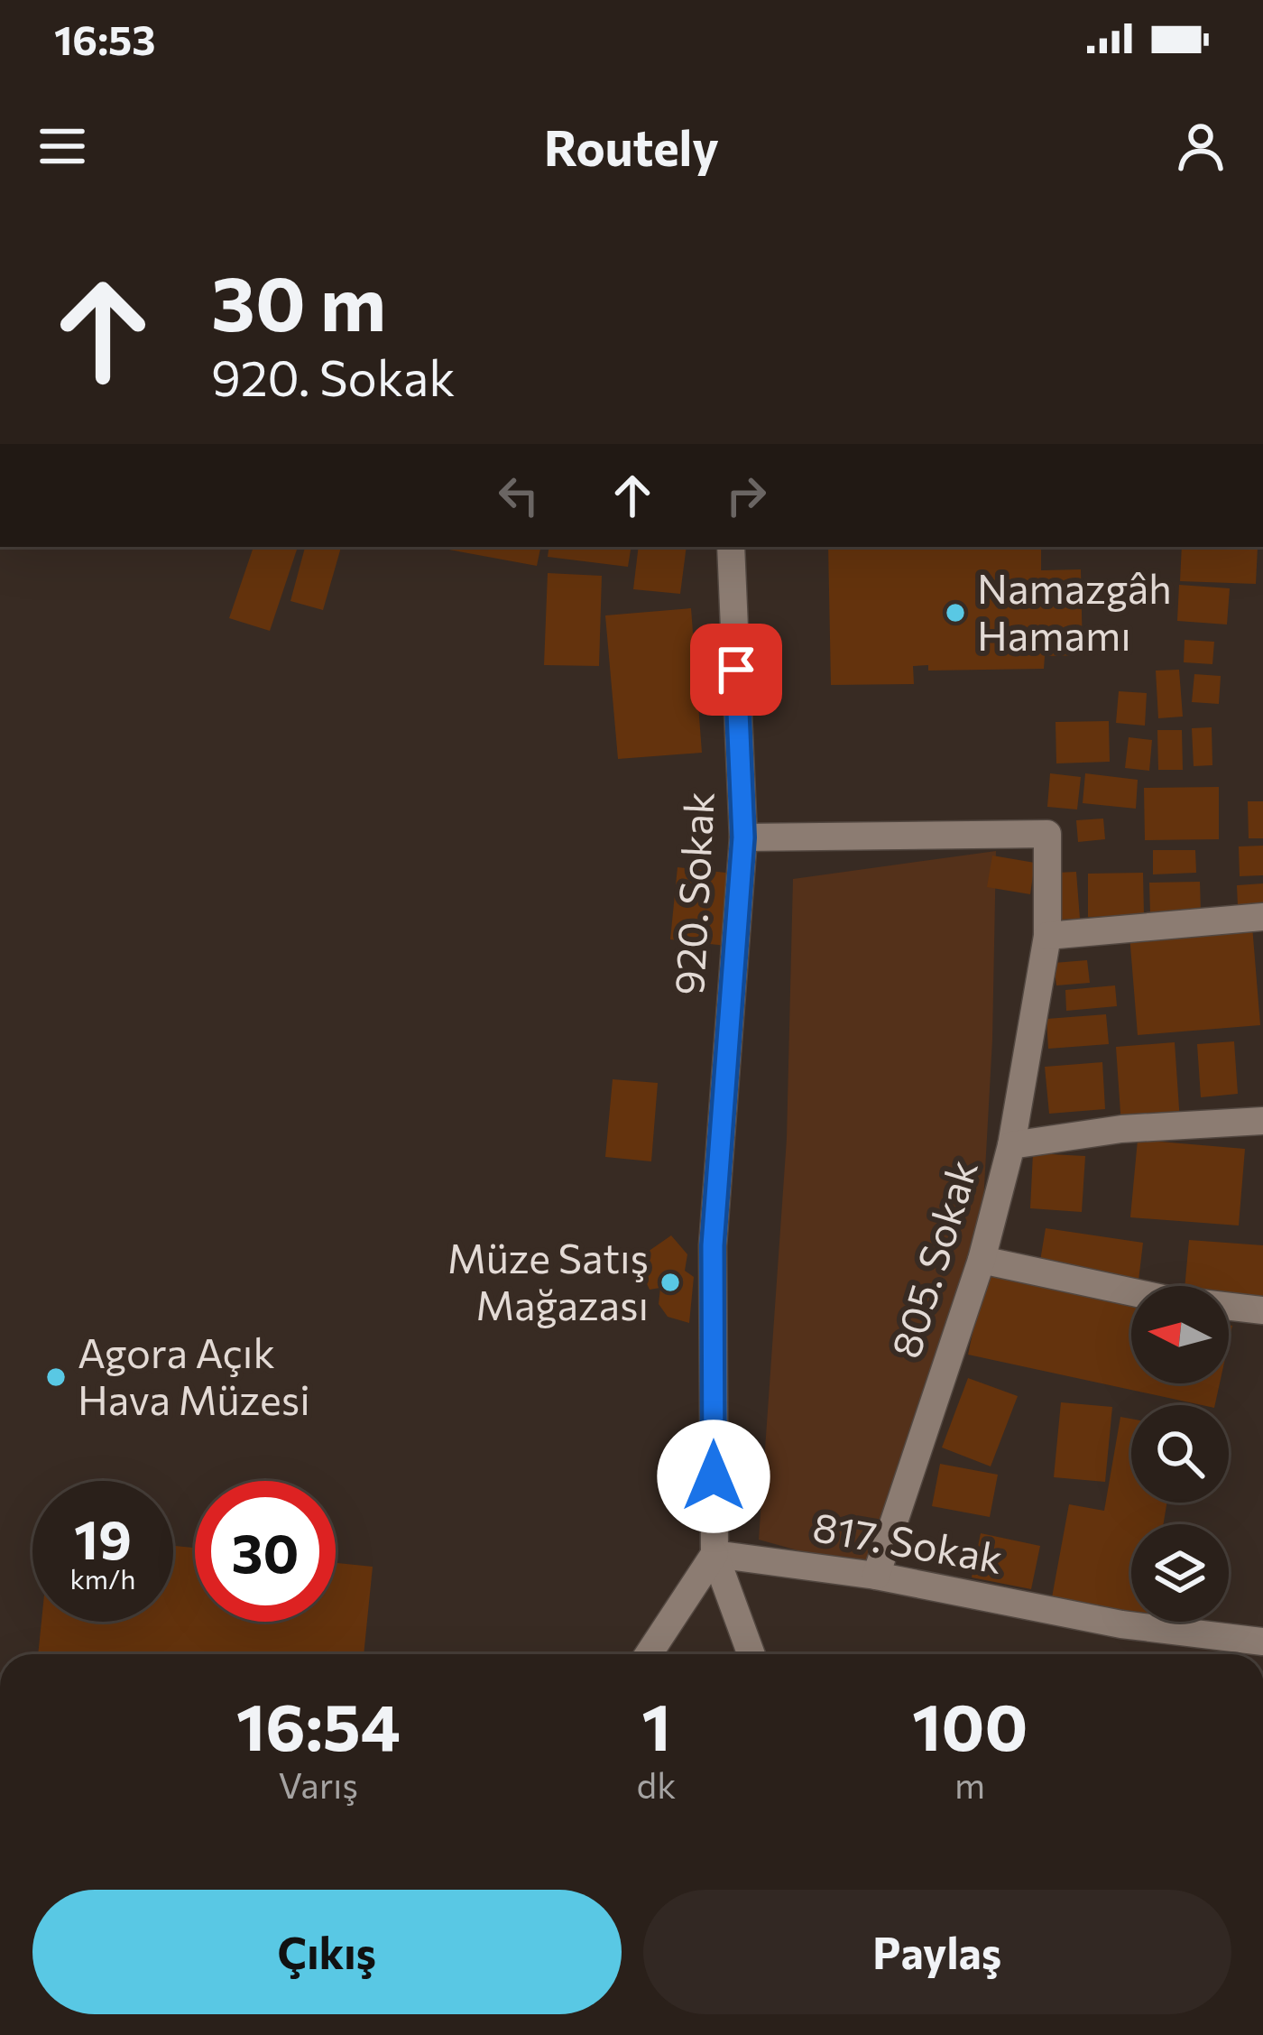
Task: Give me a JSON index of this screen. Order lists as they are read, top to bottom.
{
  "streets": {
    "street": ["920. Sokak", "805. Sokak", "817. Sokak"]
  },
  "crossings": [
    ["920. Sokak", "817. Sokak"],
    ["805. Sokak", "817. Sokak"]
  ],
  "places": ["Namazgâh Hamamı", "Müze Satış Mağazası", "Agora Açık Hava Müzesi"],
  "north": "left",
  "page": {
    "status": "16:53",
    "header": "Routely",
    "turn": ["30 m", "920. Sokak"],
    "speed": "19 km/h",
    "limit": "30",
    "eta": [
      "16:54",
      "Varış",
      "1",
      "dk",
      "100",
      "m"
    ],
    "buttons": ["Çıkış", "Paylaş"]
  }
}
